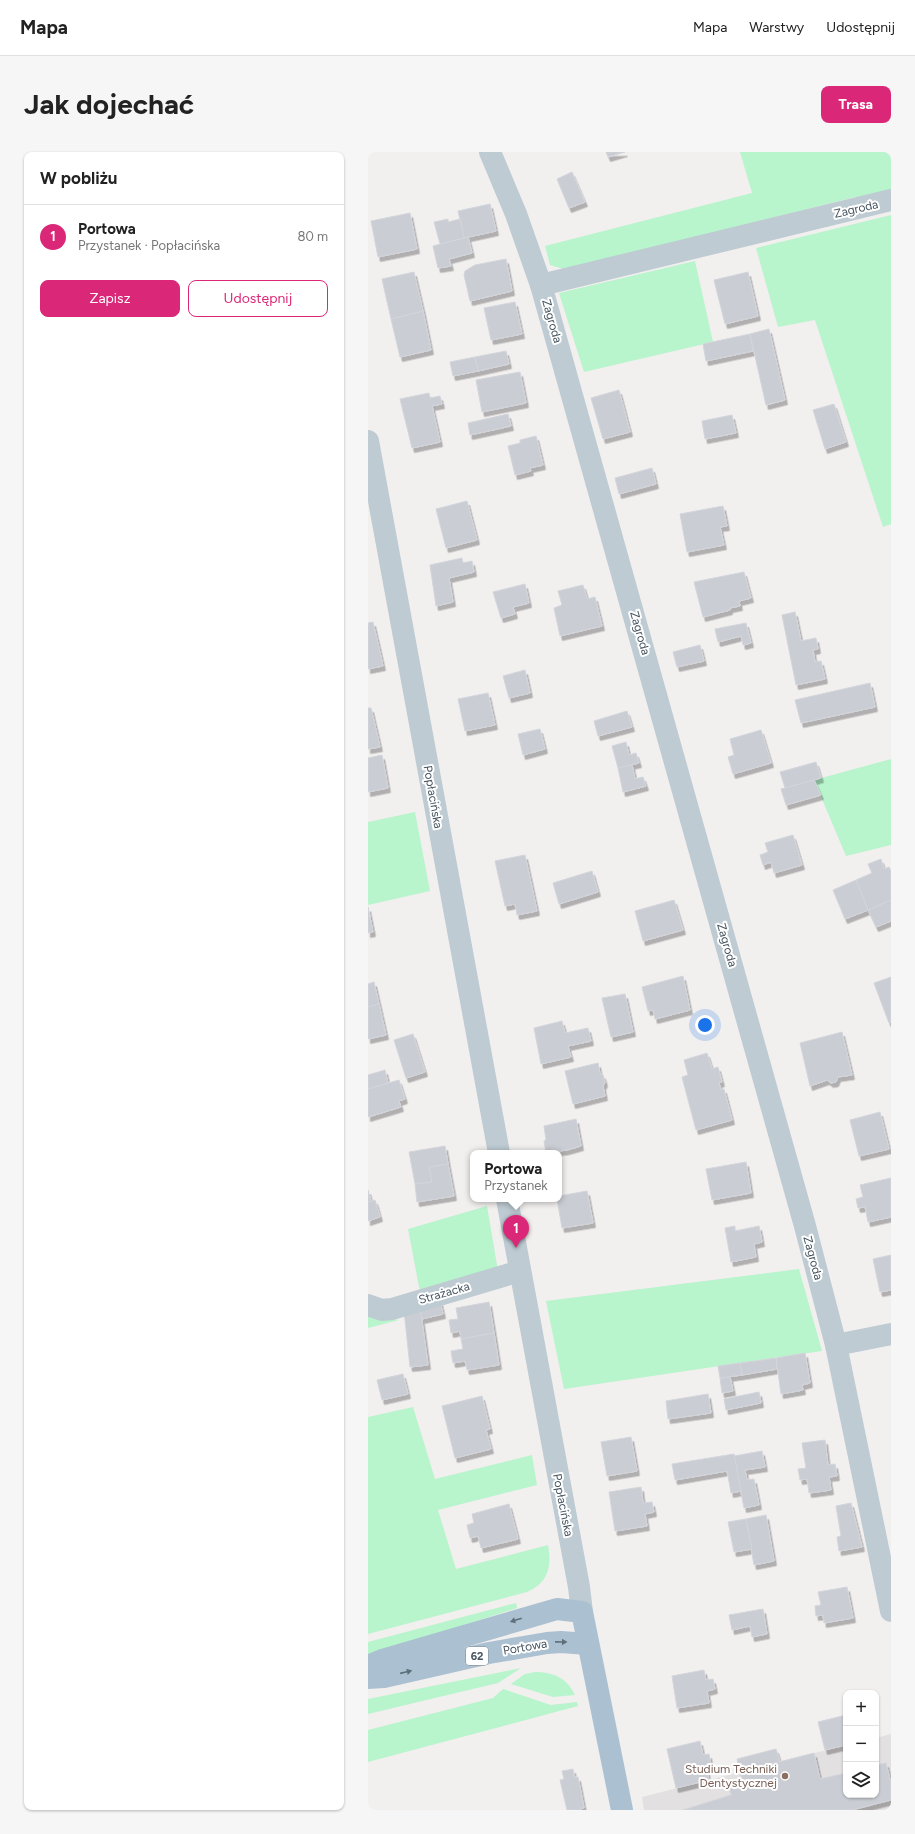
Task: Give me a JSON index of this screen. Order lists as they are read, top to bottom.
{
  "streets": {
    "main road": ["Popłacińska", "Portowa", "62"],
    "street": ["Zagroda", "Strażacka"]
  },
  "crossings": [
    ["Popłacińska", "Strażacka"],
    ["Popłacińska", "Portowa"],
    ["Popłacińska", "62"]
  ],
  "places": ["Studium Techniki Dentystycznej"],
  "page": {
    "header": "Mapa",
    "nav": ["Mapa", "Warstwy", "Udostępnij"],
    "buttons": [
      "Trasa",
      ["Zapisz", "Udostępnij"]
    ],
    "title": "Jak dojechać",
    "heading": "W pobliżu",
    "list": [
      {
        "mark": "1",
        "name": "Portowa",
        "note": "Przystanek · Popłacińska",
        "value": "80 m"
      }
    ],
    "popup": ["Portowa", "Przystanek"],
    "pins": "1",
    "map_buttons": ["+", "−"]
  }
}
